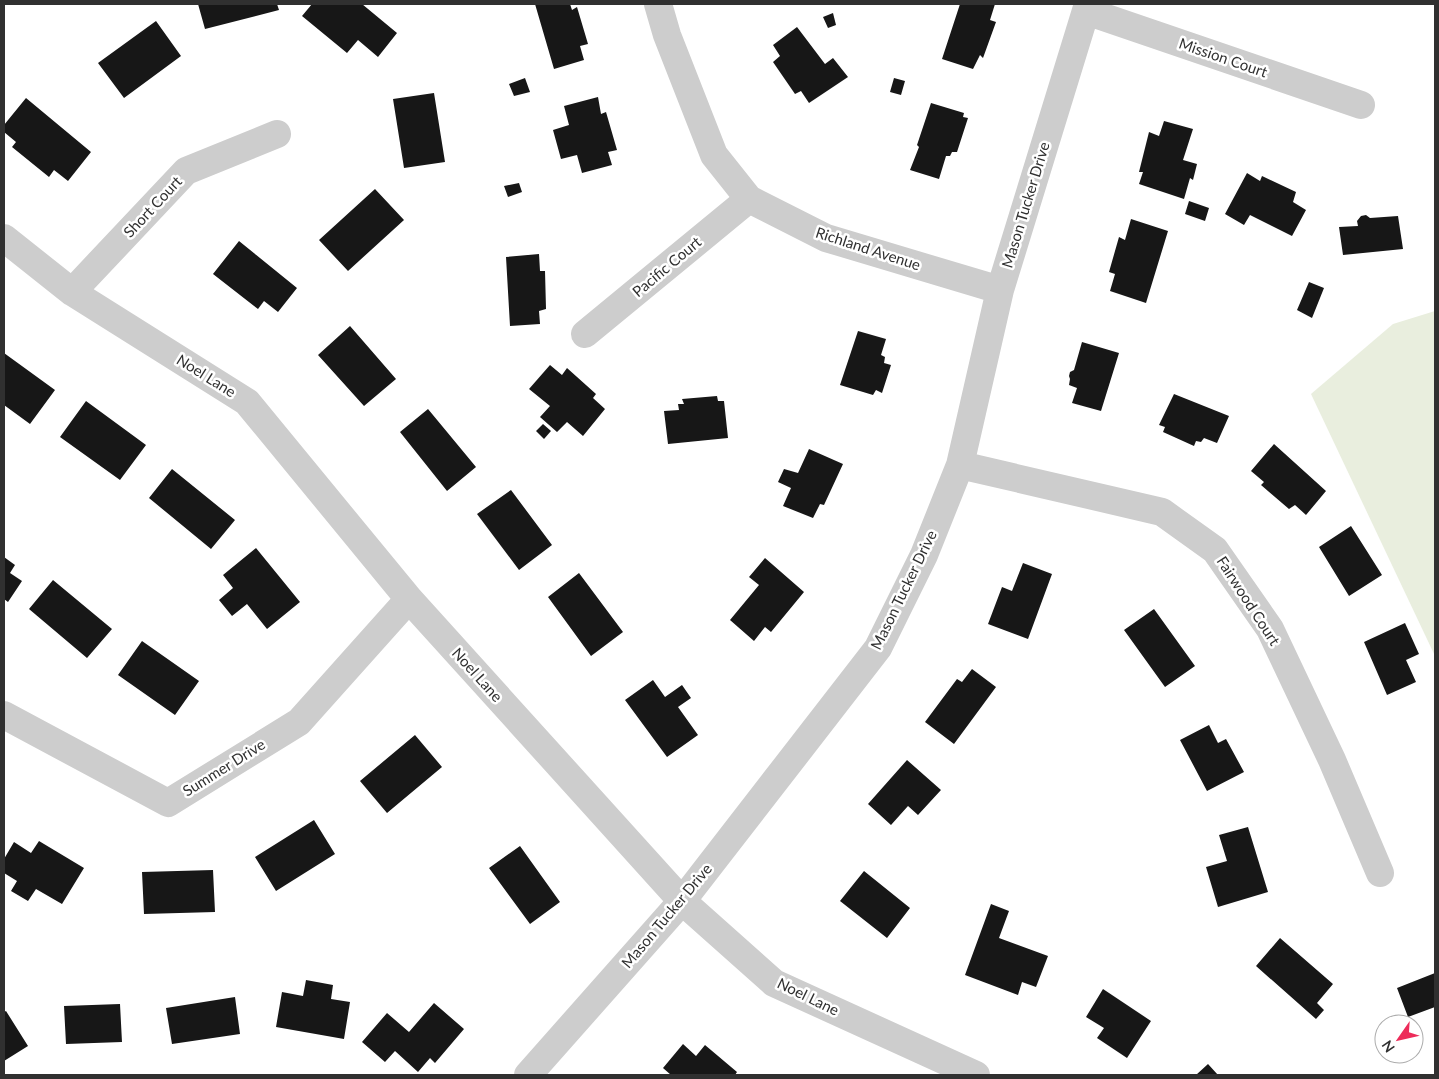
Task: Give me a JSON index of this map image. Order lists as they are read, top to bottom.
{
  "streets": {
    "street": [
      "Mission Court",
      "Mason Tucker Drive",
      "Short Court",
      "Richland Avenue",
      "Pacific Court",
      "Noel Lane",
      "Fairwood Court",
      "Summer Drive"
    ]
  },
  "crossings": [
    ["Mission Court", "Mason Tucker Drive"],
    ["Mason Tucker Drive", "Richland Avenue"],
    ["Mason Tucker Drive", "Noel Lane"],
    ["Mason Tucker Drive", "Fairwood Court"],
    ["Short Court", "Noel Lane"],
    ["Richland Avenue", "Pacific Court"],
    ["Noel Lane", "Summer Drive"]
  ],
  "north": "bottom left"
}
